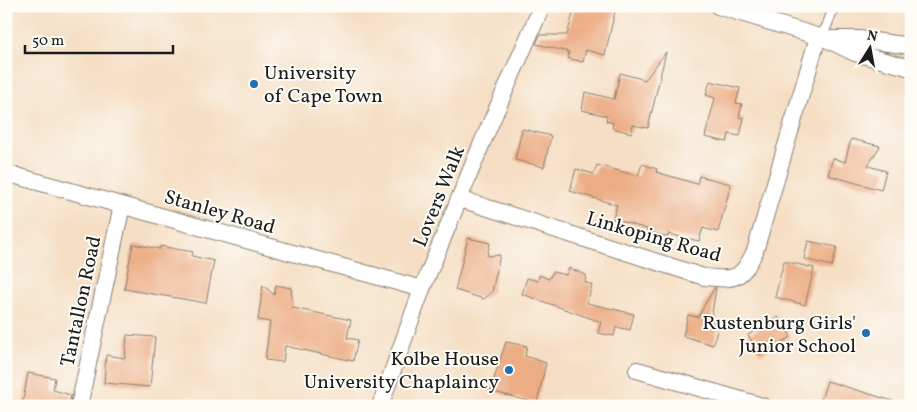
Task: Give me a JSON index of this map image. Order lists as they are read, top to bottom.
{
  "streets": {
    "street": [
      "Lovers Walk",
      "Stanley Road",
      "Linkoping Road",
      "Tantallon Road"
    ]
  },
  "crossings": [
    ["Lovers Walk", "Stanley Road"],
    ["Lovers Walk", "Linkoping Road"],
    ["Stanley Road", "Tantallon Road"]
  ],
  "places": ["University of Cape Town", "Rustenburg Girls' Junior School", "Kolbe House University Chaplaincy"],
  "scale_bar": "50 m",
  "north": "top"
}
